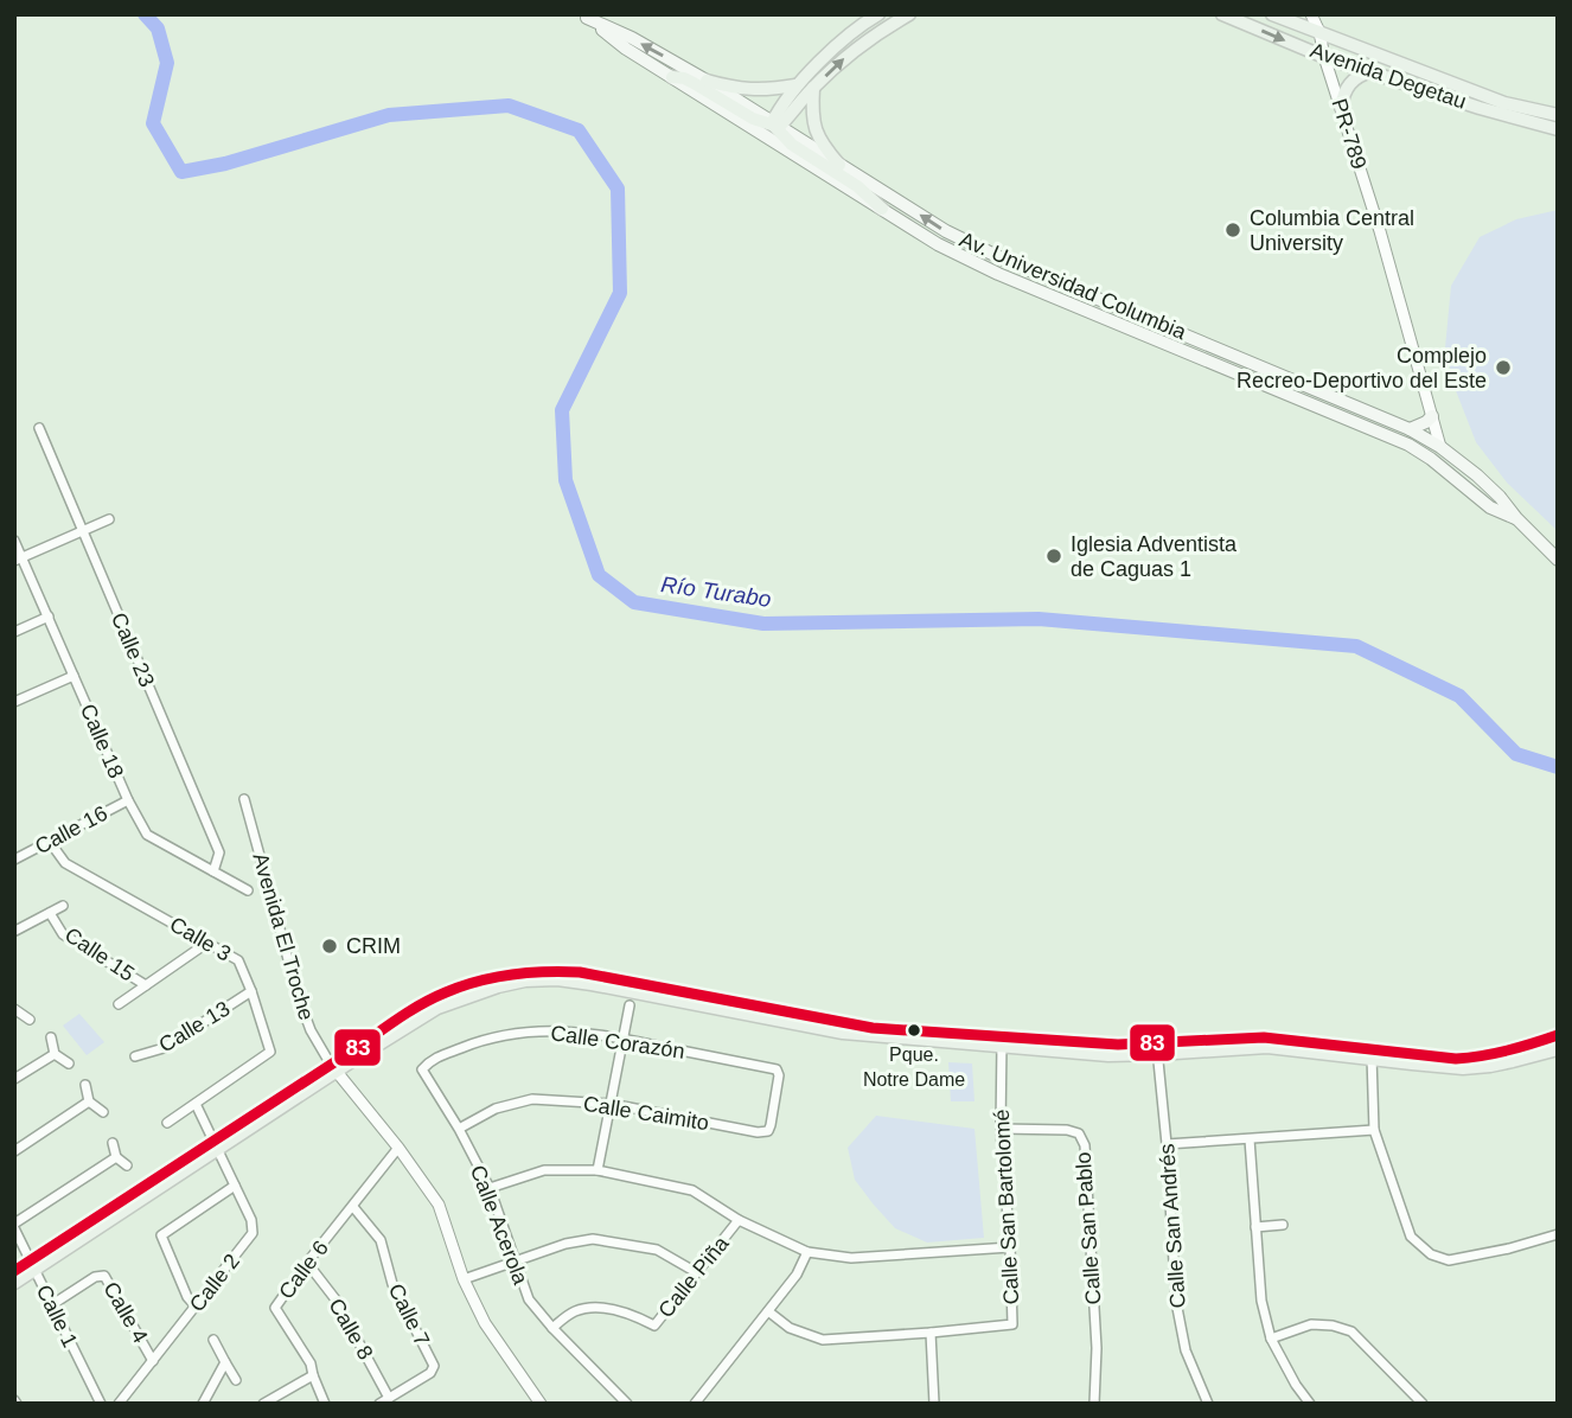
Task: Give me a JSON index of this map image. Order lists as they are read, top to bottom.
{
  "streets": {
    "main road": ["Avenida Degetau", "Av. Universidad Columbia"],
    "street": [
      "PR-789",
      "Calle 23",
      "Calle 18",
      "Calle 16",
      "Avenida El Troche",
      "Calle 3",
      "Calle 15",
      "Calle 13",
      "Calle Corazón",
      "Calle Caimito",
      "Calle San Bartolomé",
      "Calle Acerola",
      "Calle San Andrés",
      "Calle San Pablo",
      "Calle 6",
      "Calle Piña",
      "Calle 2",
      "Calle 4",
      "Calle 7",
      "Calle 1",
      "Calle 8"
    ]
  },
  "crossings": [
    ["Avenida Degetau", "PR-789"],
    ["PR-789", "Av. Universidad Columbia"],
    ["Calle 23", "Calle 18"],
    ["Calle 18", "Calle 16"],
    ["Calle 16", "Calle 3"],
    ["Avenida El Troche", "Calle 6"],
    ["Calle 3", "Calle 13"],
    ["Calle 3", "Calle 2"],
    ["Calle Corazón", "Calle Caimito"],
    ["Calle Corazón", "Calle Acerola"],
    ["Calle Caimito", "Calle Acerola"],
    ["Calle San Bartolomé", "Calle San Pablo"],
    ["Calle Acerola", "Calle Piña"],
    ["Calle 6", "Calle 7"],
    ["Calle 6", "Calle 8"],
    ["Calle 2", "Calle 4"],
    ["Calle 4", "Calle 1"],
    ["Calle 7", "Calle 8"]
  ],
  "water": ["Río Turabo"],
  "places": [
    "Columbia Central University",
    "Complejo Recreo-Deportivo del Este",
    "Iglesia Adventista de Caguas 1",
    "CRIM",
    "Pque. Notre Dame"
  ],
  "lines": ["transit line 83"]
}
